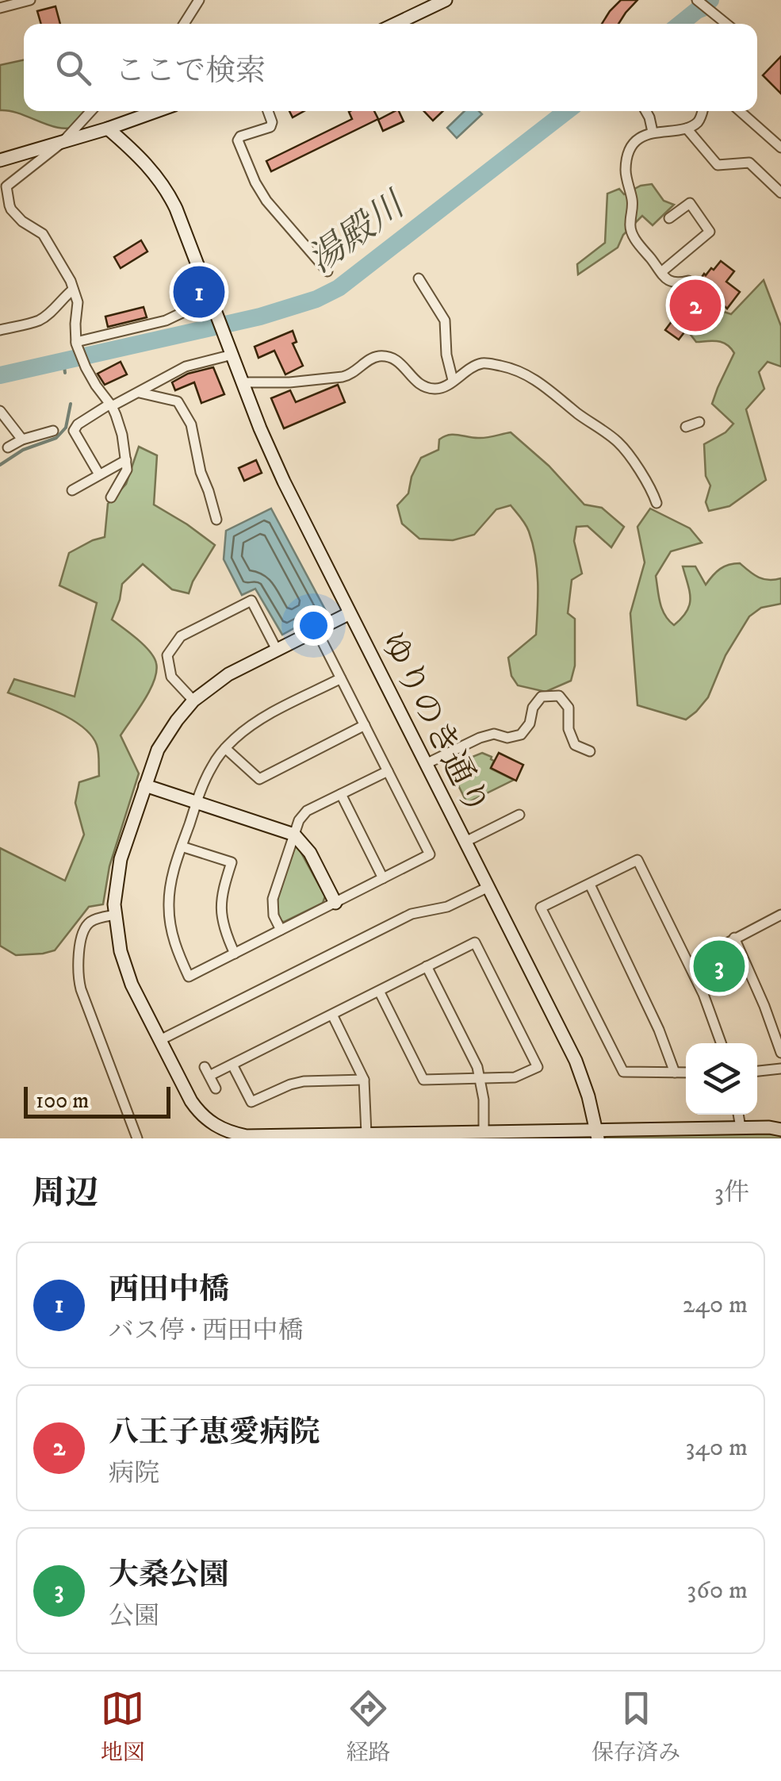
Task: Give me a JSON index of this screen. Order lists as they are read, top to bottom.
{
  "streets": {
    "street": ["ゆりのき通り"]
  },
  "water": ["湯殿川"],
  "scale_bar": "100 m",
  "page": {
    "search": "ここで検索",
    "pins": ["1", "2", "3"],
    "scale": "100 m",
    "heading": ["周辺", "3件"],
    "list": [
      {
        "mark": "1",
        "name": "西田中橋",
        "note": "バス停 · 西田中橋",
        "value": "240 m"
      },
      {
        "mark": "2",
        "name": "八王子恵愛病院",
        "note": "病院",
        "value": "340 m"
      },
      {
        "mark": "3",
        "name": "大桑公園",
        "note": "公園",
        "value": "360 m"
      }
    ],
    "nav": ["地図", "経路", "保存済み"]
  }
}
